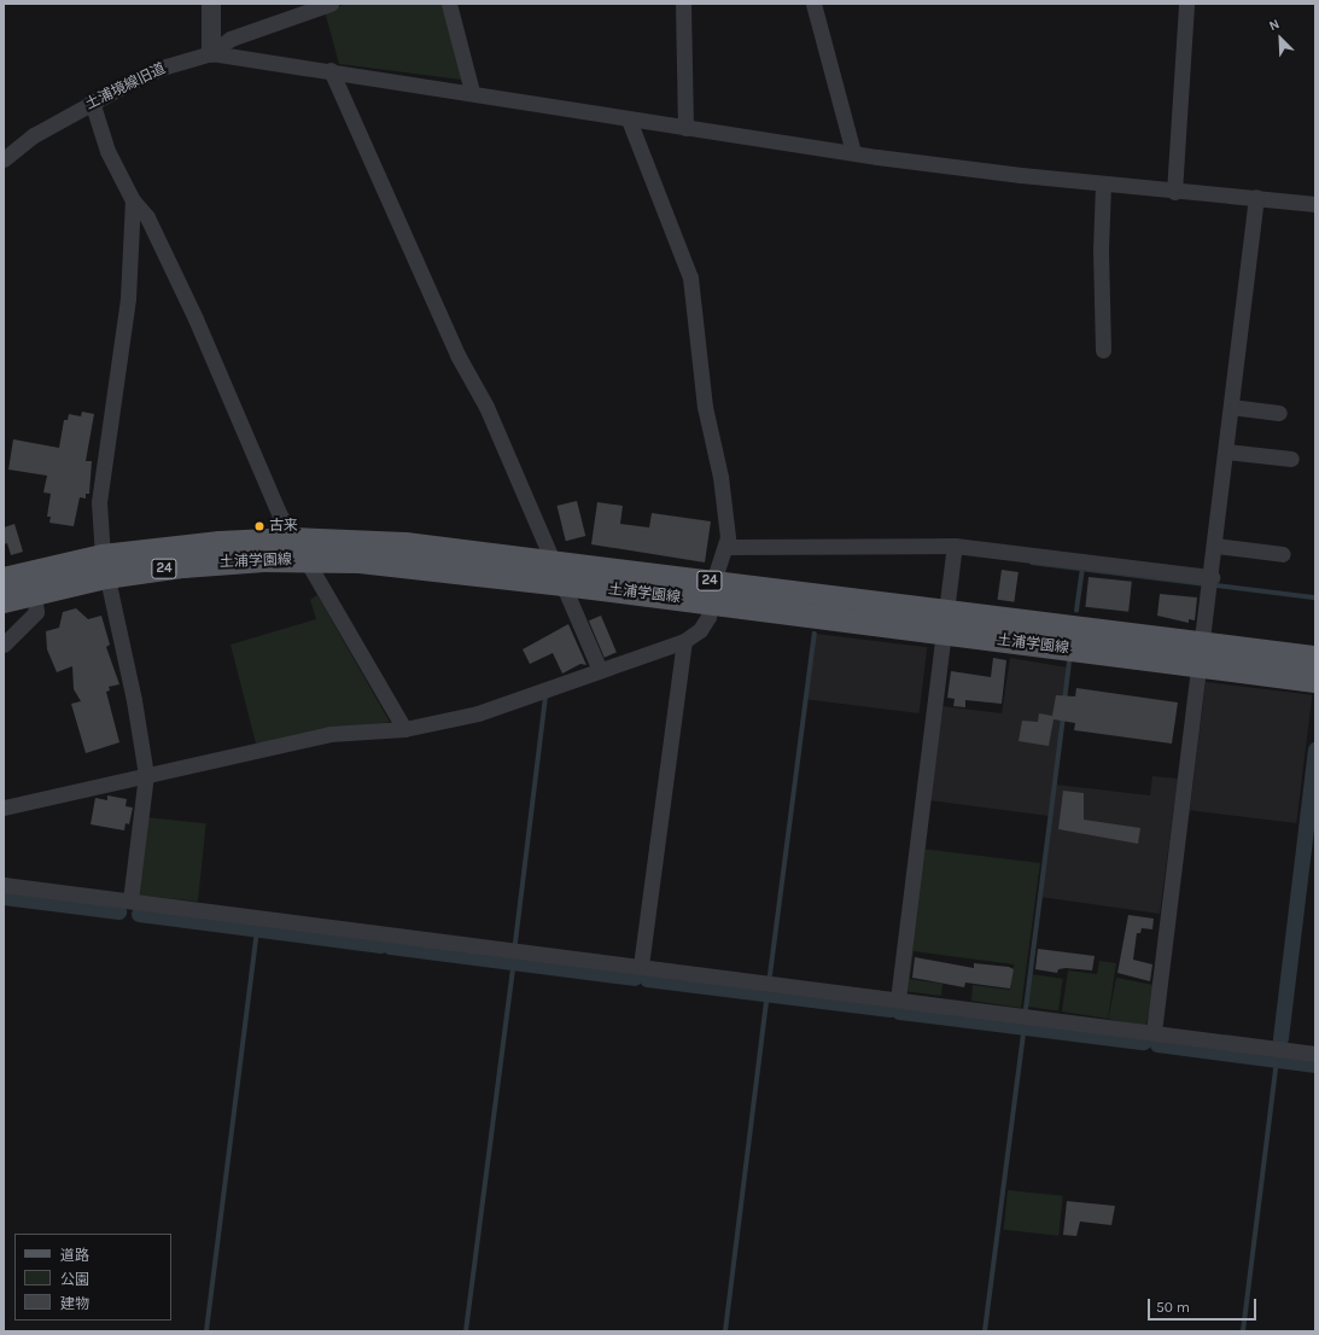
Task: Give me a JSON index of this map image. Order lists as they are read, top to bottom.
{
  "streets": {
    "main road": ["土浦学園線", "24"],
    "street": ["土浦境線旧道"]
  },
  "places": ["古来"],
  "legend": ["道路", "公園", "建物"],
  "scale_bar": "50 m",
  "north": "top left"
}
